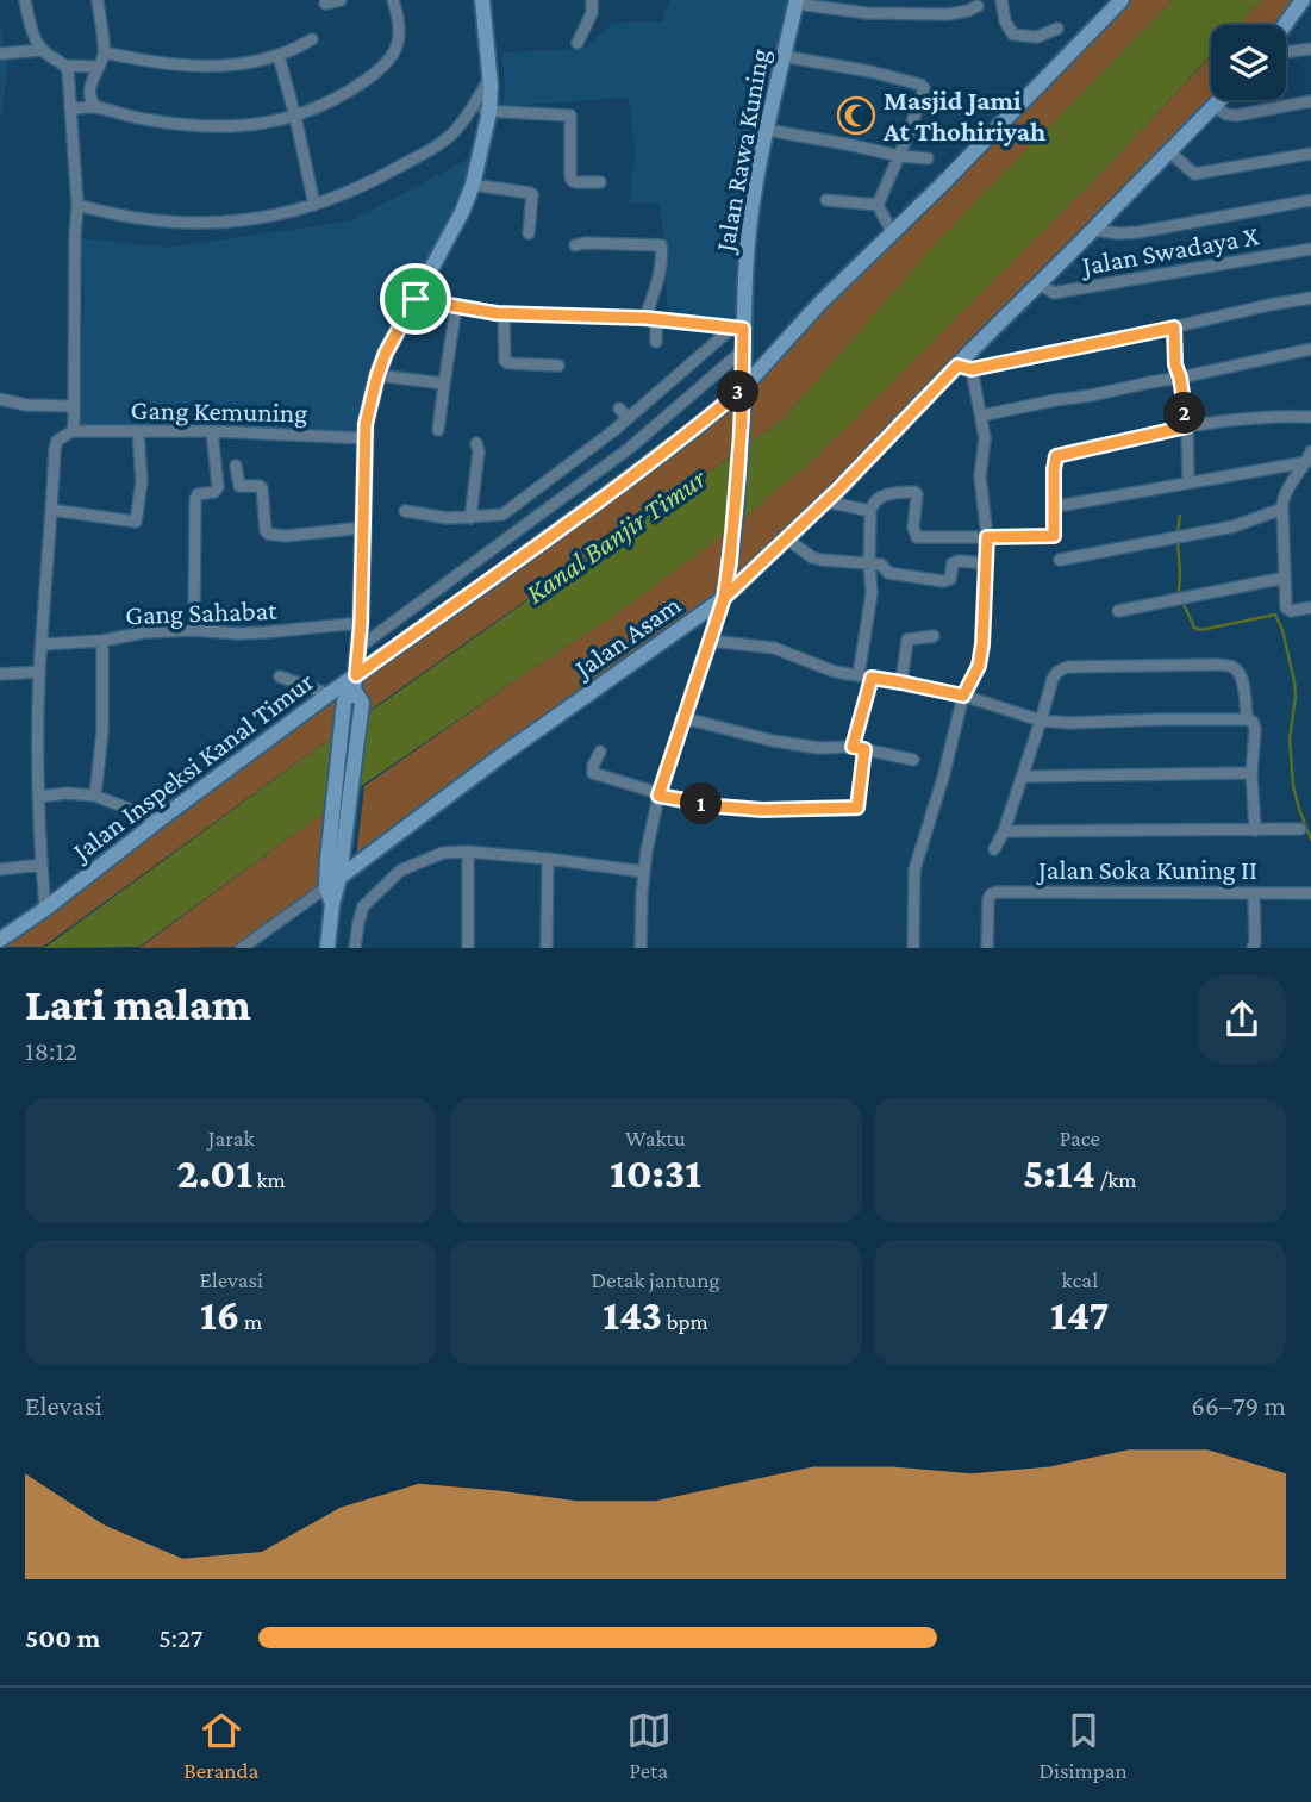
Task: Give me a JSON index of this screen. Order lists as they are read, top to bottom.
{
  "streets": {
    "street": [
      "Jalan Rawa Kuning",
      "Jalan Swadaya X",
      "Gang Kemuning",
      "Gang Sahabat",
      "Jalan Asam",
      "Jalan Inspeksi Kanal Timur",
      "Jalan Soka Kuning II"
    ]
  },
  "crossings": [
    ["Jalan Rawa Kuning", "Jalan Asam"],
    ["Jalan Rawa Kuning", "Jalan Inspeksi Kanal Timur"],
    ["Jalan Swadaya X", "Jalan Asam"]
  ],
  "water": ["Kanal Banjir Timur"],
  "places": {
    "mosque": ["Masjid Jami At Thohiriyah"]
  },
  "page": {
    "pins": ["3", "2", "1"],
    "heading": ["Lari malam", "18:12"],
    "stats": [
      ["Jarak", "2.01 km"],
      ["Waktu", "10:31"],
      ["Pace", "5:14 /km"],
      ["Elevasi", "16 m"],
      ["Detak jantung", "143 bpm"],
      ["kcal", "147"]
    ],
    "chart": ["Elevasi", "66–79 m"],
    "list": [
      {
        "name": "500 m",
        "note": "5:27"
      }
    ],
    "tabs": ["Beranda", "Peta", "Disimpan"]
  }
}
